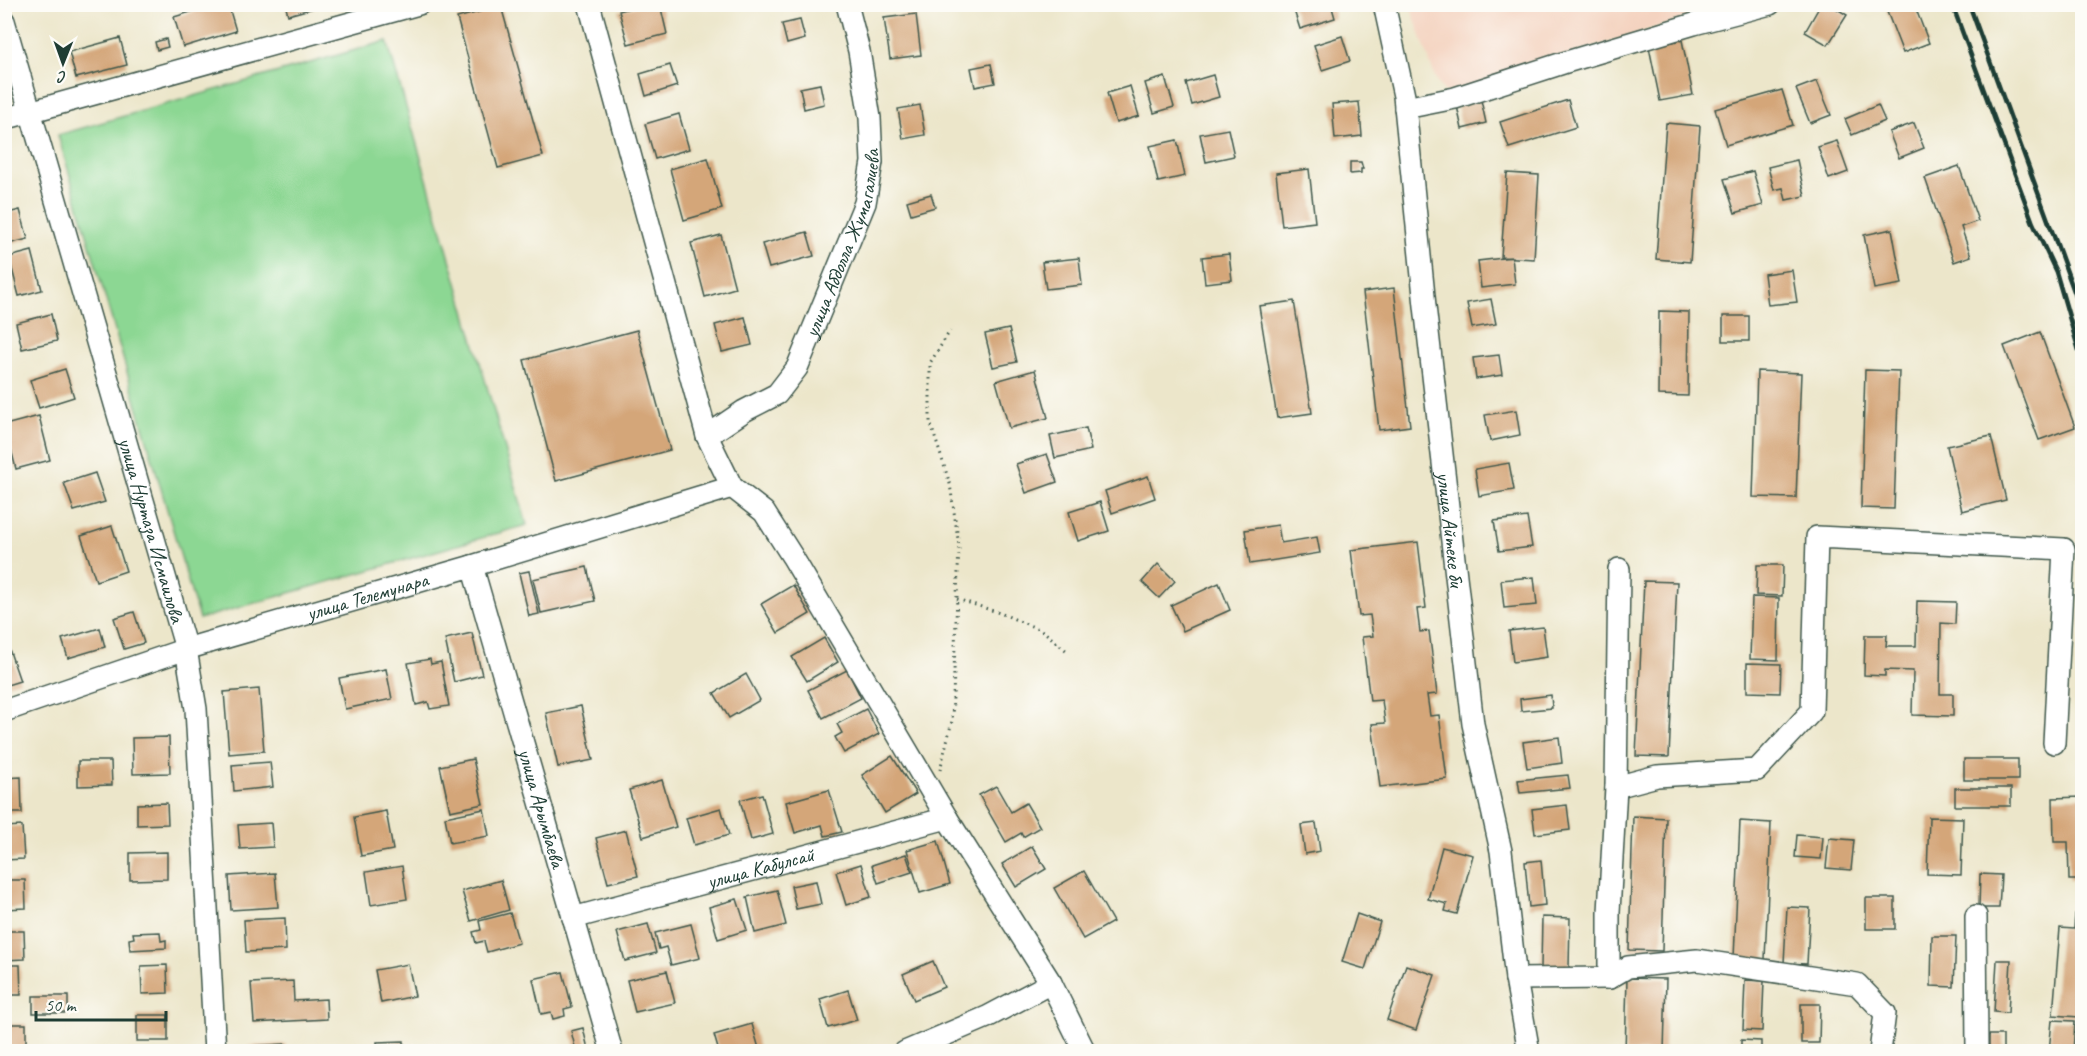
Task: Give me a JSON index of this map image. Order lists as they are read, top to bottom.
{
  "streets": {
    "street": [
      "улица Абдолла Жумагалиева",
      "улица Нуртаза Исмаилова",
      "улица Айтеке би",
      "улица Телемунара",
      "улица Арымбаева",
      "улица Кабулсай"
    ]
  },
  "crossings": [
    ["улица Нуртаза Исмаилова", "улица Телемунара"],
    ["улица Телемунара", "улица Арымбаева"],
    ["улица Арымбаева", "улица Кабулсай"]
  ],
  "scale_bar": "50 m",
  "north": "bottom"
}
